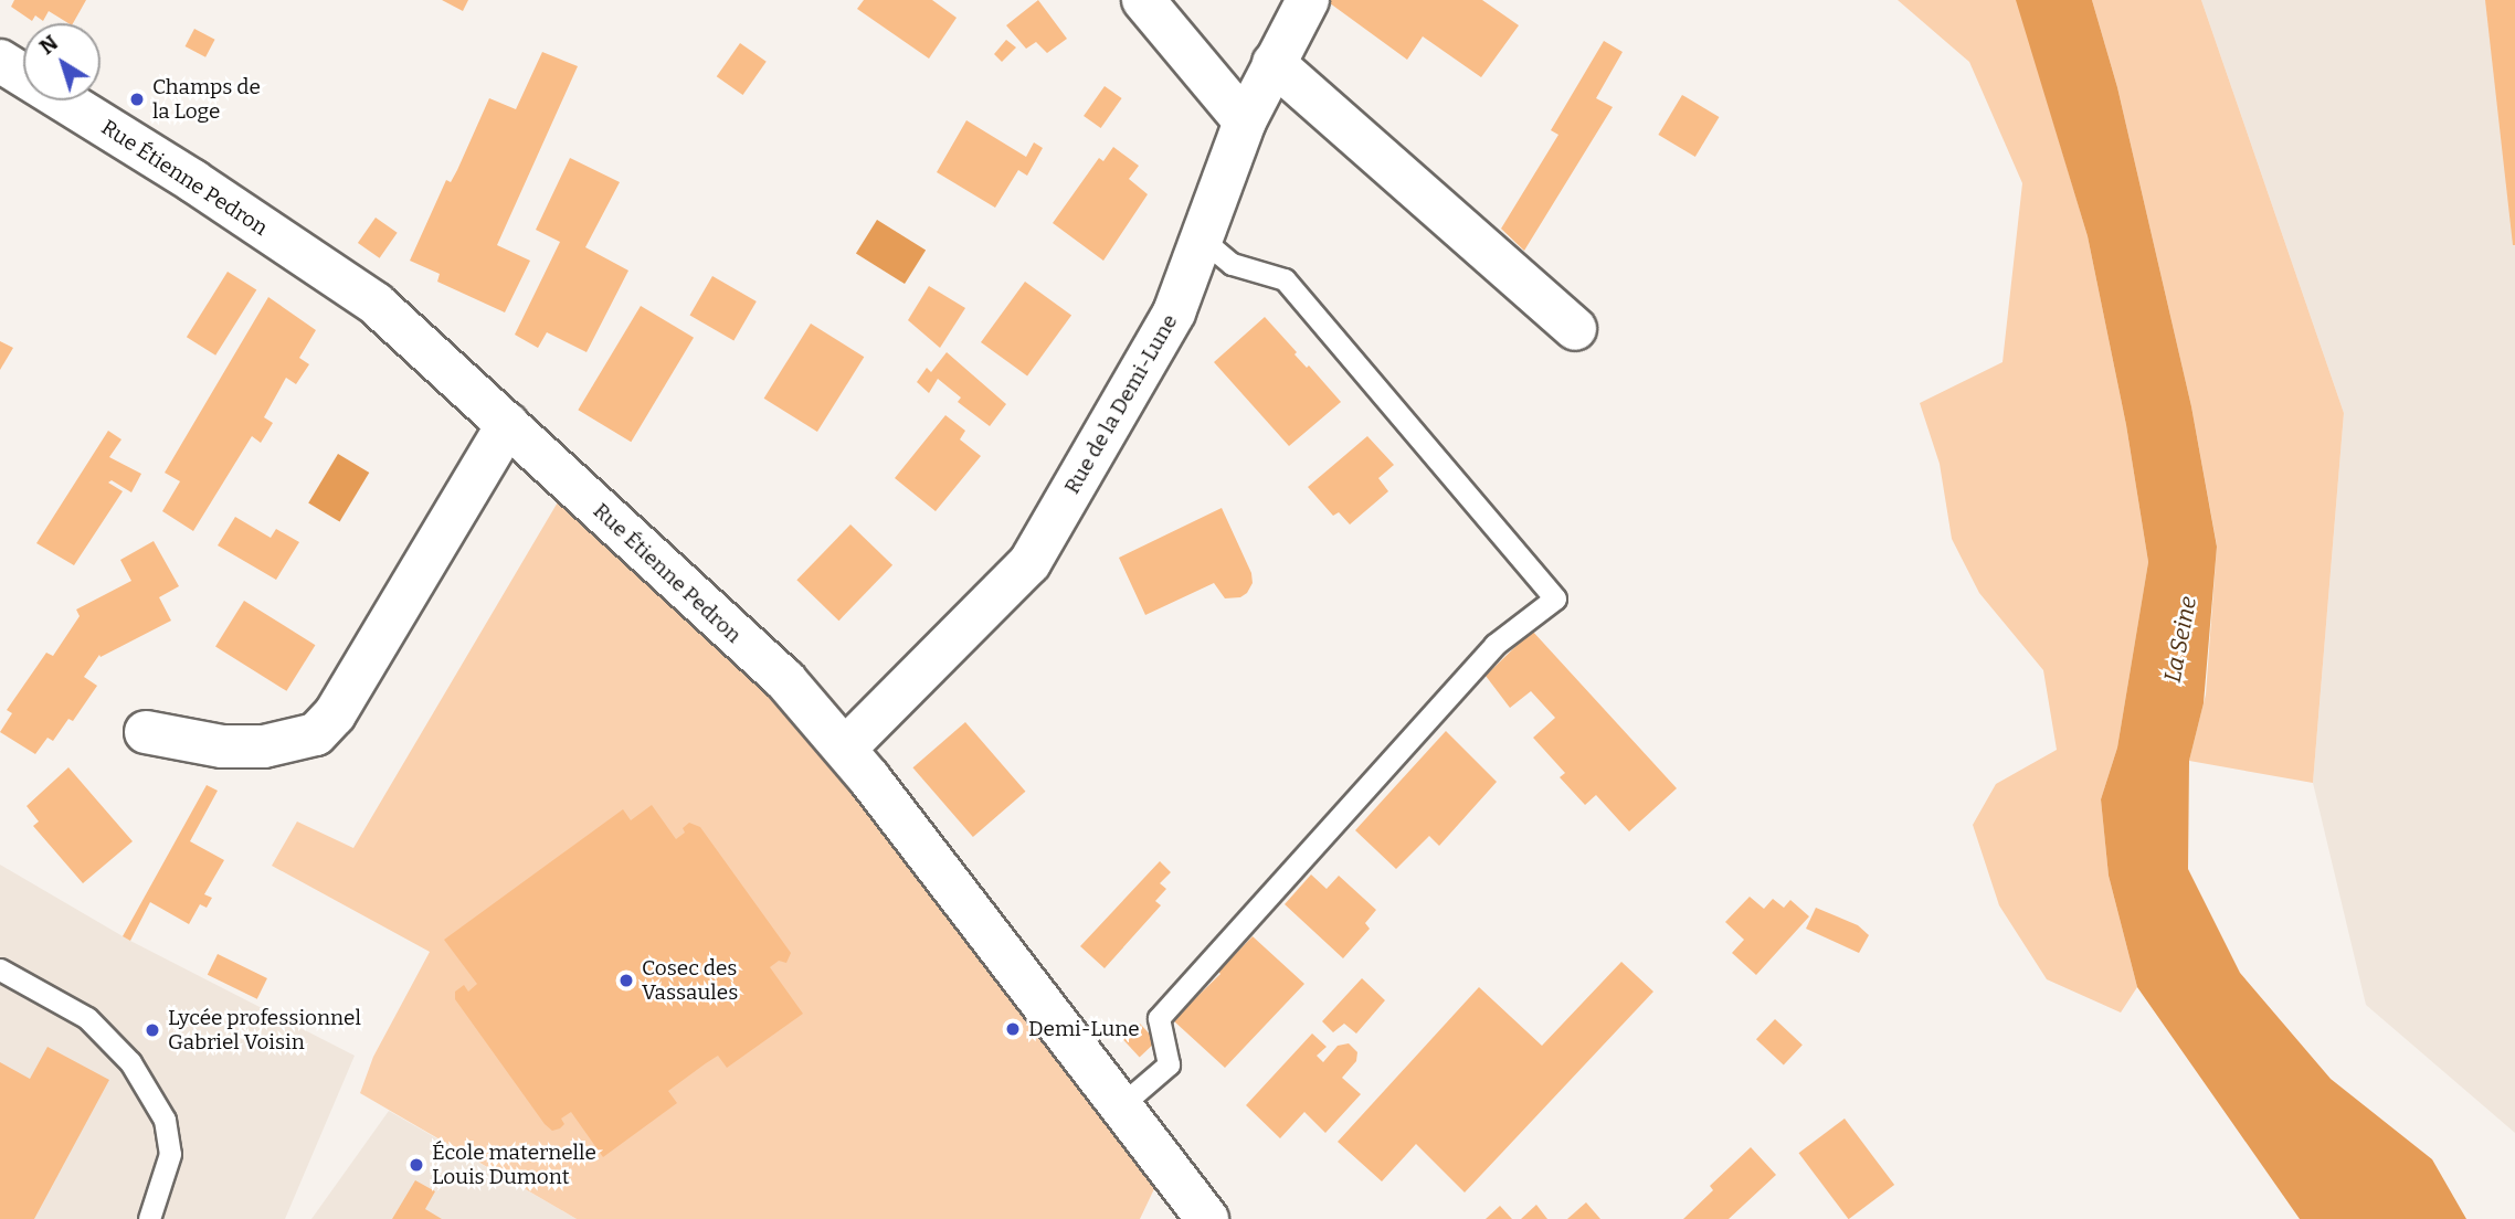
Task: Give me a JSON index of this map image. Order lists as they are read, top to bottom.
{
  "streets": {
    "street": ["Rue Étienne Pedron", "Rue de la Demi-Lune"]
  },
  "crossings": [
    ["Rue Étienne Pedron", "Rue de la Demi-Lune"]
  ],
  "water": ["La Seine"],
  "places": [
    "Champs de la Loge",
    "Cosec des Vassaules",
    "Demi-Lune",
    "Lycée professionnel Gabriel Voisin",
    "École maternelle Louis Dumont"
  ],
  "north": "top left"
}
